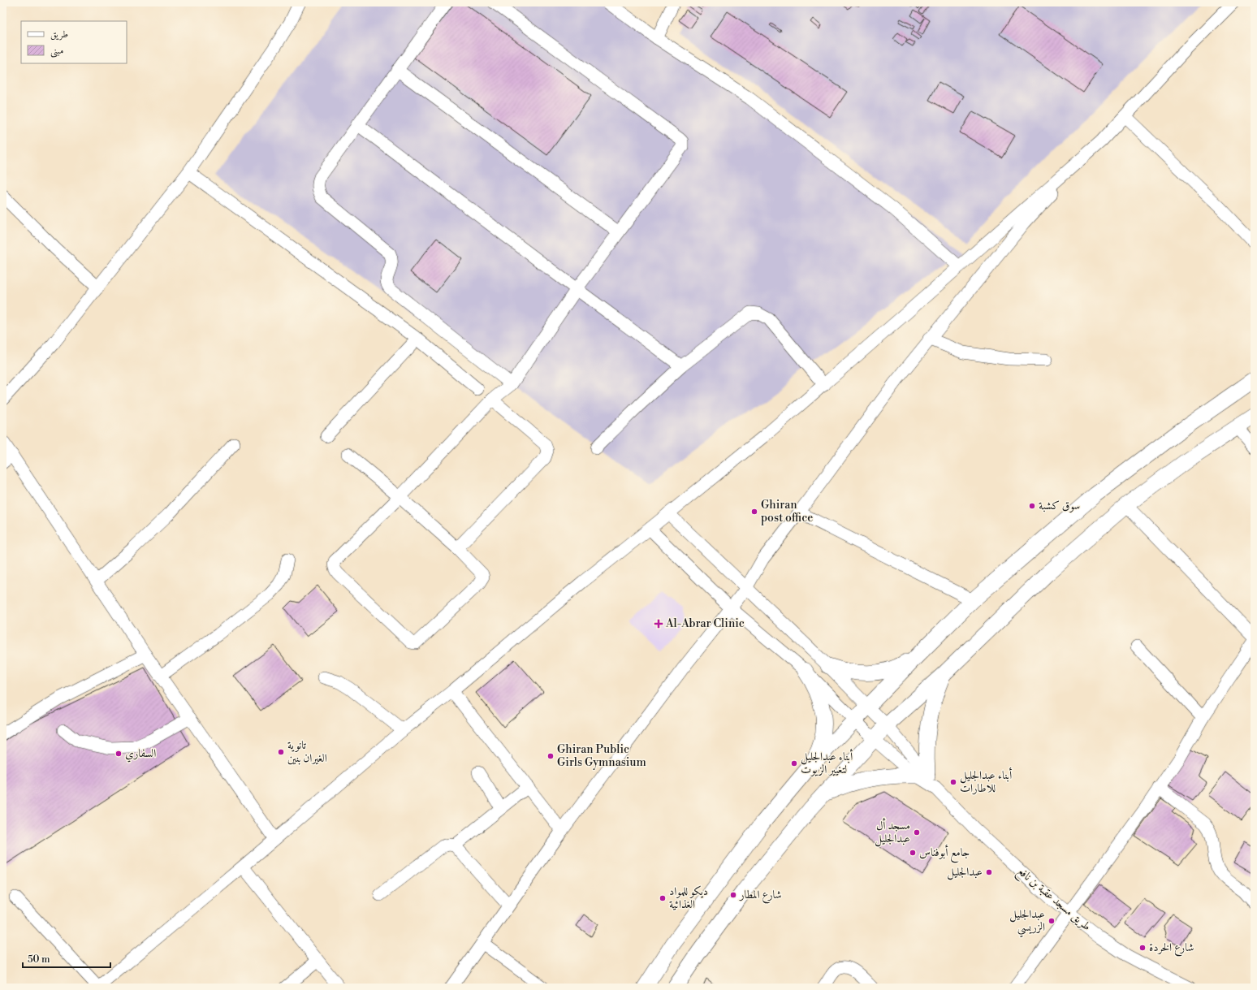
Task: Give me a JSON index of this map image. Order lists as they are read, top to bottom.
{
  "streets": {
    "street": ["طريق مسجد عقبة بن نافع"]
  },
  "places": {
    "other": [
      "سوق كشبة",
      "Ghiran post office",
      "تانوية الغيران بنين",
      "السفاري",
      "Ghiran Public Girls Gymnasium",
      "أبناء عبدالجليل لتغيير الزيوت",
      "أبناء عبدالجليل للاطارات",
      "مسجد أل عبدالجليل",
      "جامع أبوفناس",
      "عبدالجليل",
      "شارع المطار",
      "ديكو للمواد الغذائية",
      "عبدالجليل الزريسي",
      "شارع الخردة"
    ],
    "health": ["Al-Abrar Clinic"]
  },
  "legend": ["طريق", "مبنى"],
  "scale_bar": "50 m"
}
